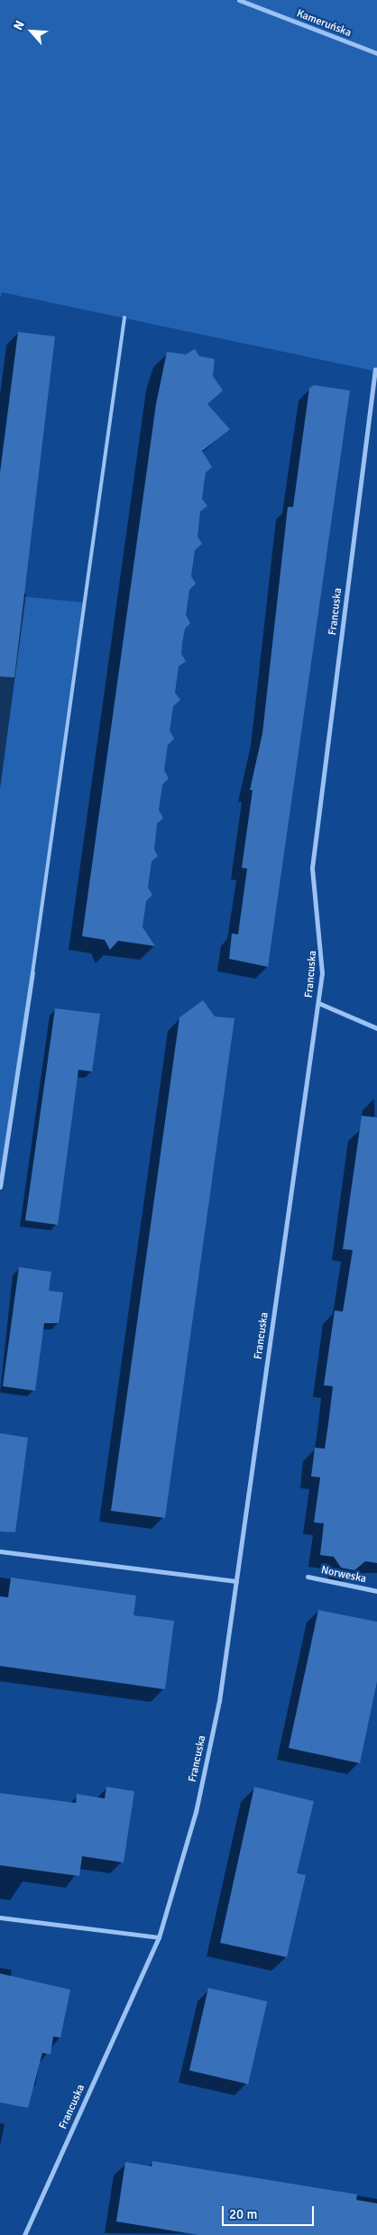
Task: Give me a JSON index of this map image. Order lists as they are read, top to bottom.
{
  "streets": {
    "street": ["Kameruńska", "Francuska", "Norweska"]
  },
  "scale_bar": "20 m",
  "north": "top left"
}
